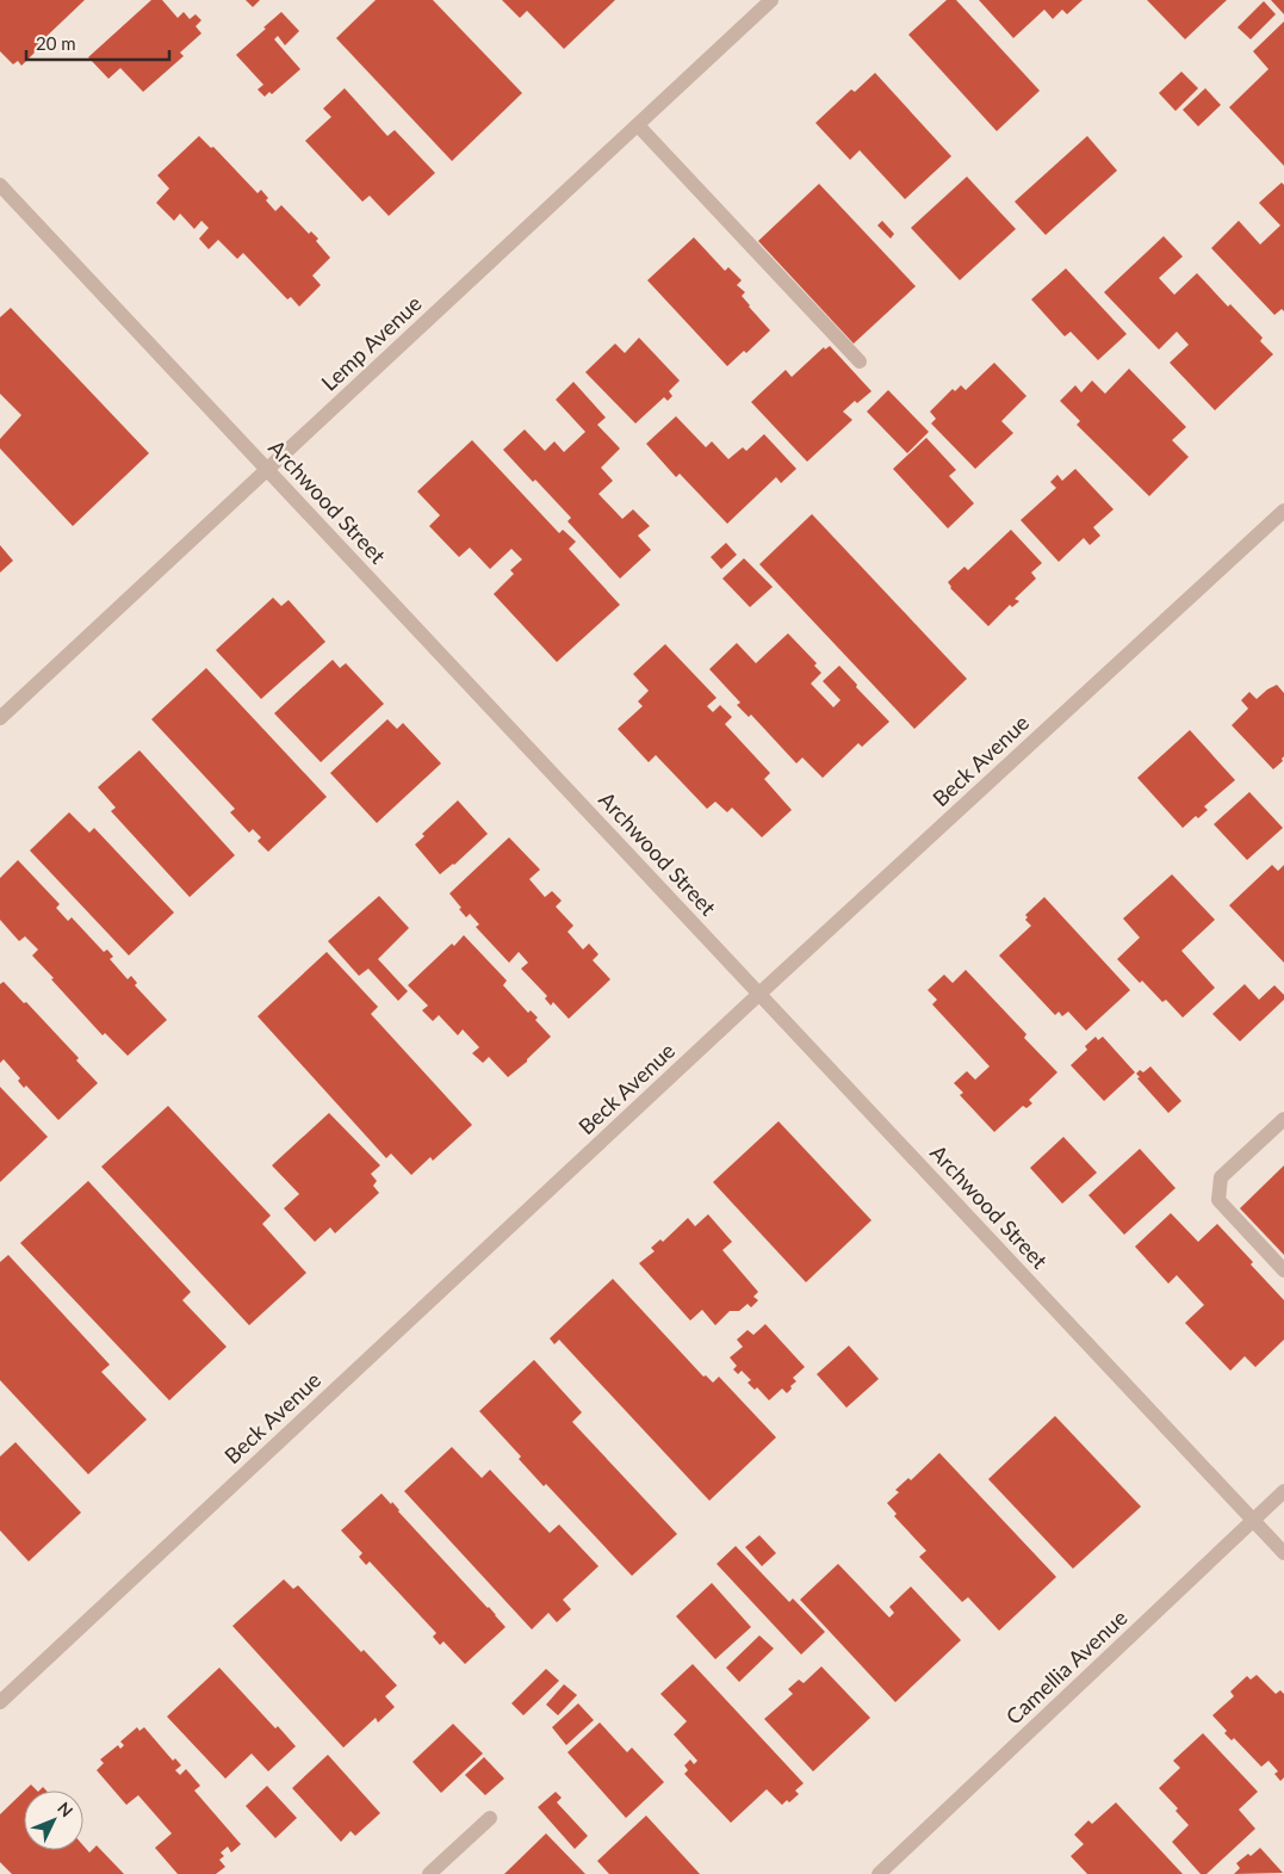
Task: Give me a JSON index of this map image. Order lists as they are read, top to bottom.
{
  "streets": {
    "street": [
      "Lemp Avenue",
      "Archwood Street",
      "Beck Avenue",
      "Camellia Avenue"
    ]
  },
  "crossings": [
    ["Lemp Avenue", "Archwood Street"],
    ["Archwood Street", "Beck Avenue"],
    ["Archwood Street", "Camellia Avenue"]
  ],
  "scale_bar": "20 m",
  "north": "top right"
}
